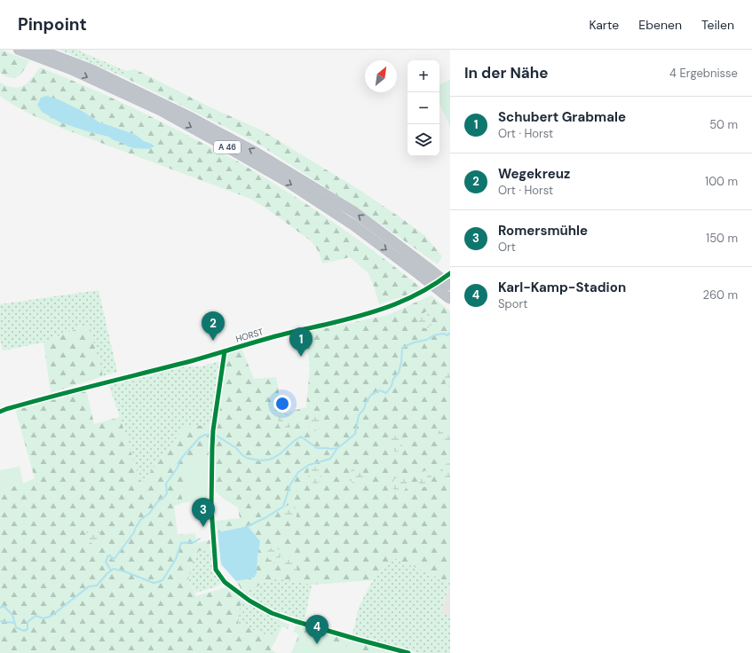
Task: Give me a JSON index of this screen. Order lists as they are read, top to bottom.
{
  "streets": {
    "highway": ["A 46"],
    "street": ["HORST"]
  },
  "north": "top right",
  "page": {
    "header": "Pinpoint",
    "nav": ["Karte", "Ebenen", "Teilen"],
    "heading": ["In der Nähe", "4 Ergebnisse"],
    "map_buttons": ["+", "−"],
    "list": [
      {
        "mark": "1",
        "name": "Schubert Grabmale",
        "note": "Ort · Horst",
        "value": "50 m"
      },
      {
        "mark": "2",
        "name": "Wegekreuz",
        "note": "Ort · Horst",
        "value": "100 m"
      },
      {
        "mark": "3",
        "name": "Romersmühle",
        "note": "Ort",
        "value": "150 m"
      },
      {
        "mark": "4",
        "name": "Karl-Kamp-Stadion",
        "note": "Sport",
        "value": "260 m"
      }
    ],
    "pins": [
      "2",
      "1",
      "3",
      "4"
    ]
  }
}
